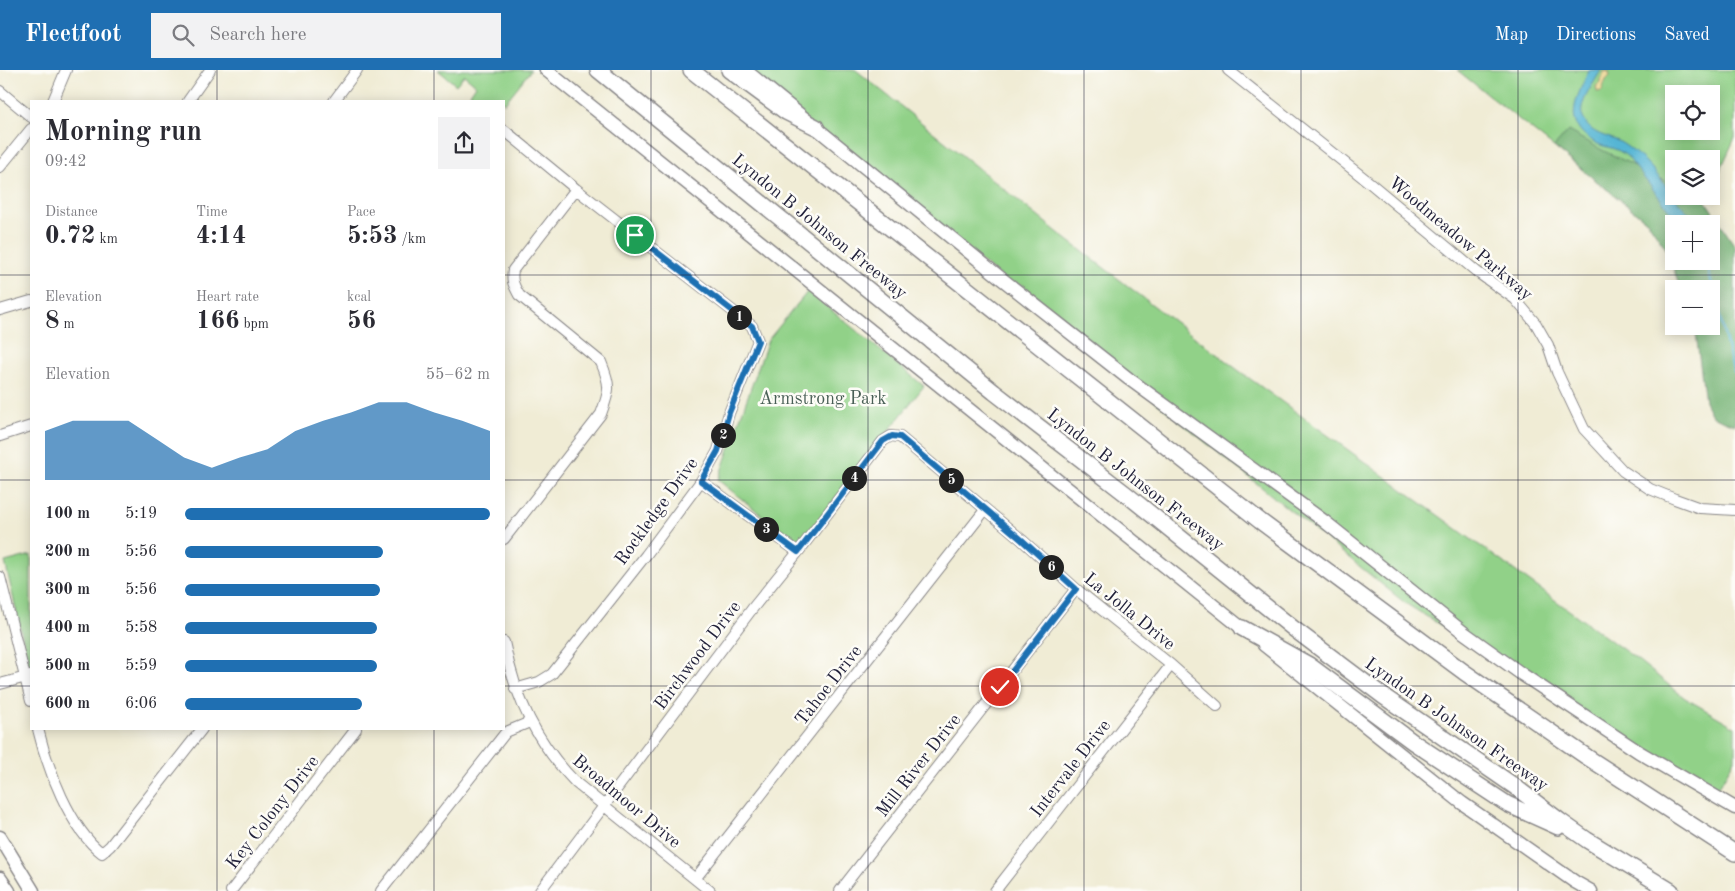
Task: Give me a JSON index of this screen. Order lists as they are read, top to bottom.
{
  "streets": {
    "highway": ["Lyndon B Johnson Freeway"],
    "street": [
      "Woodmeadow Parkway",
      "Rockledge Drive",
      "La Jolla Drive",
      "Birchwood Drive",
      "Tahoe Drive",
      "Mill River Drive",
      "Intervale Drive",
      "Broadmoor Drive",
      "Key Colony Drive"
    ]
  },
  "crossings": [
    ["Rockledge Drive", "Broadmoor Drive"],
    ["La Jolla Drive", "Birchwood Drive"],
    ["La Jolla Drive", "Tahoe Drive"],
    ["La Jolla Drive", "Mill River Drive"],
    ["La Jolla Drive", "Intervale Drive"],
    ["Birchwood Drive", "Broadmoor Drive"],
    ["Tahoe Drive", "Broadmoor Drive"]
  ],
  "parks": ["Armstrong Park"],
  "page": {
    "header": "Fleetfoot",
    "search": "Search here",
    "nav": ["Map", "Directions", "Saved"],
    "map_buttons": ["+", "−"],
    "heading": ["Morning run", "09:42"],
    "stats": [
      ["Distance", "0.72 km"],
      ["Time", "4:14"],
      ["Pace", "5:53 /km"],
      ["Elevation", "8 m"],
      ["Heart rate", "166 bpm"],
      ["kcal", "56"]
    ],
    "pins": [
      "1",
      "2",
      "4",
      "5",
      "3",
      "6"
    ],
    "chart": ["Elevation", "55–62 m"],
    "list": [
      {
        "name": "100 m",
        "note": "5:19"
      },
      {
        "name": "200 m",
        "note": "5:56"
      },
      {
        "name": "300 m",
        "note": "5:56"
      },
      {
        "name": "400 m",
        "note": "5:58"
      },
      {
        "name": "500 m",
        "note": "5:59"
      },
      {
        "name": "600 m",
        "note": "6:06"
      }
    ]
  }
}
